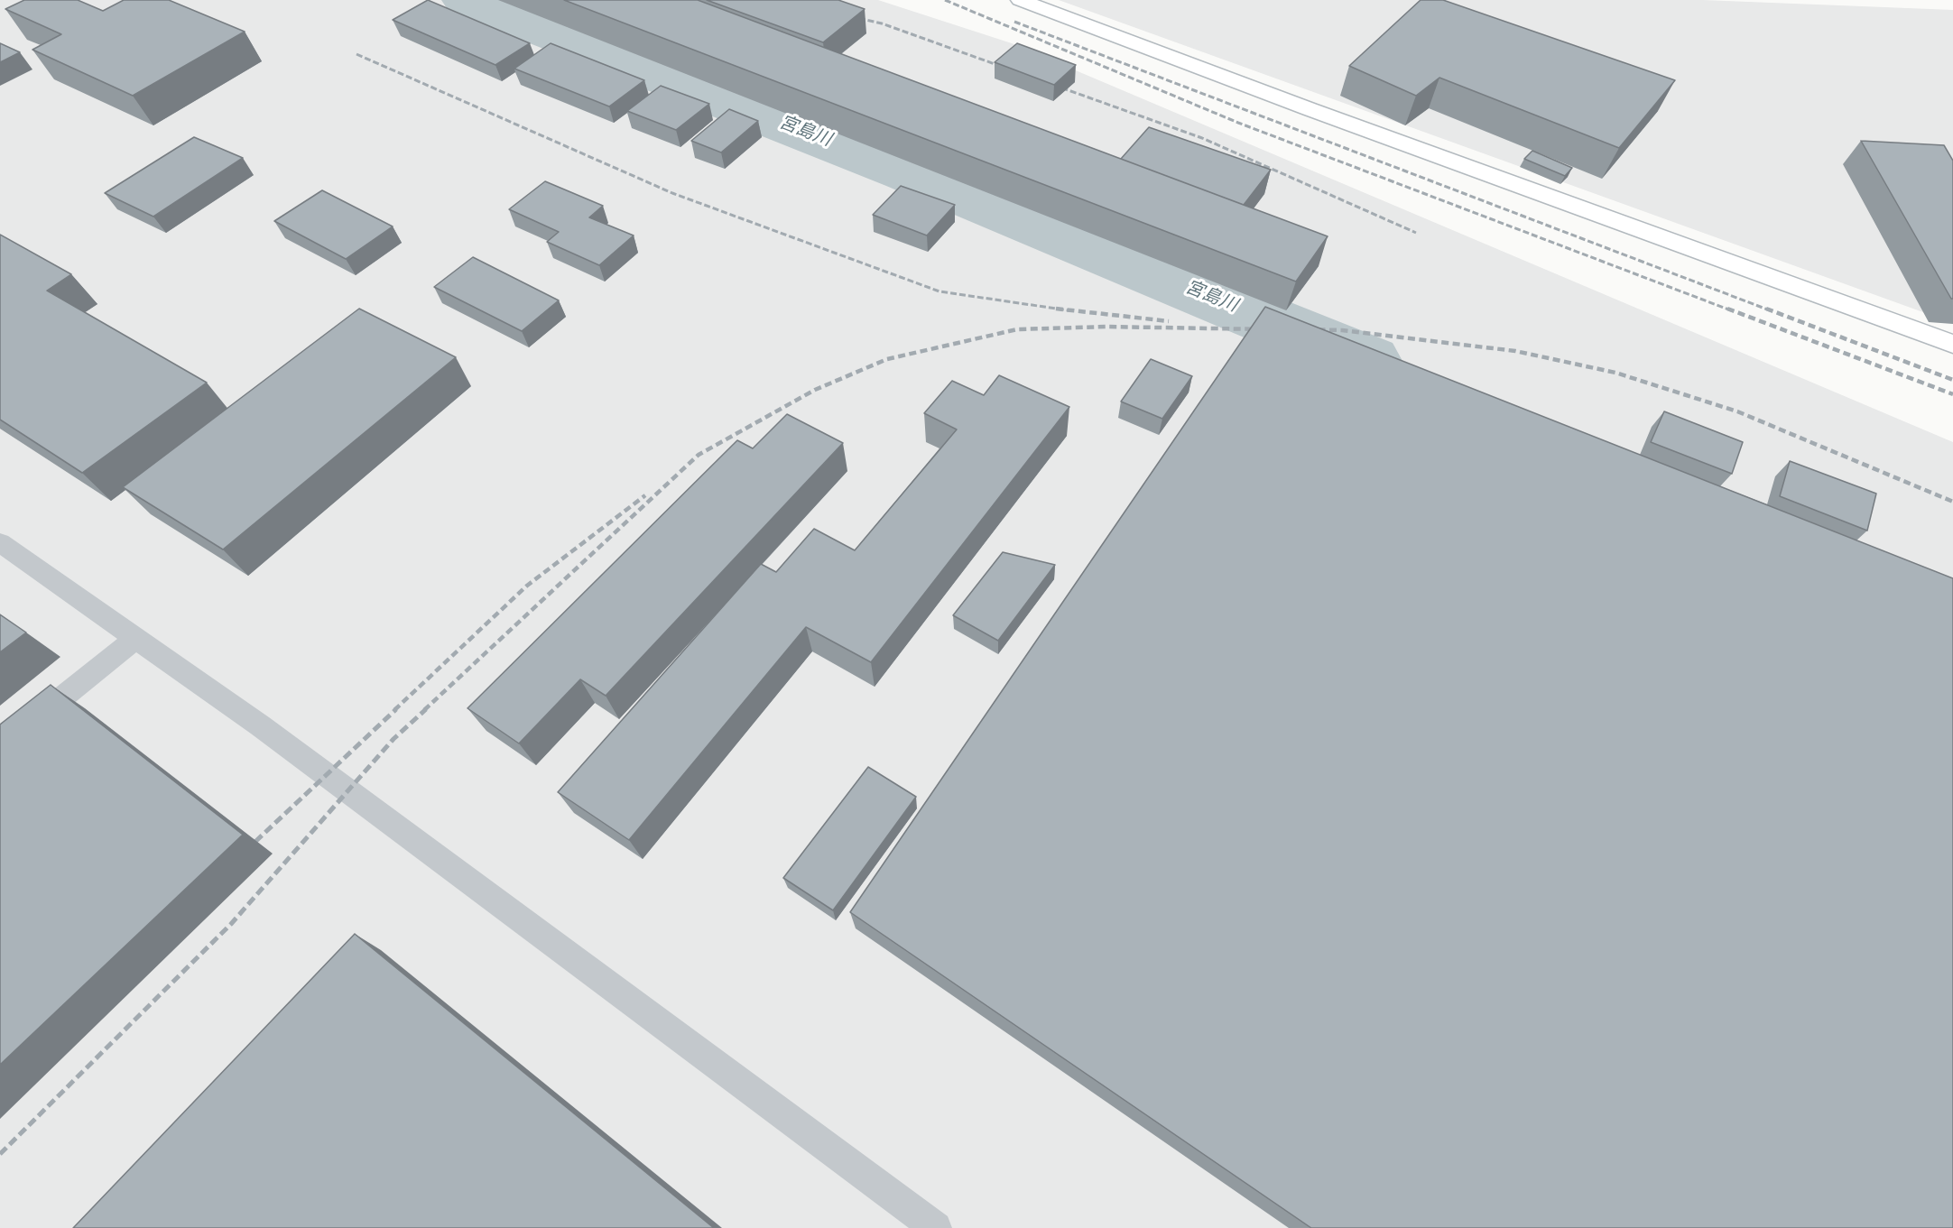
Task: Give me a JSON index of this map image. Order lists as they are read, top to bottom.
{
  "water": ["宮島川"]
}
